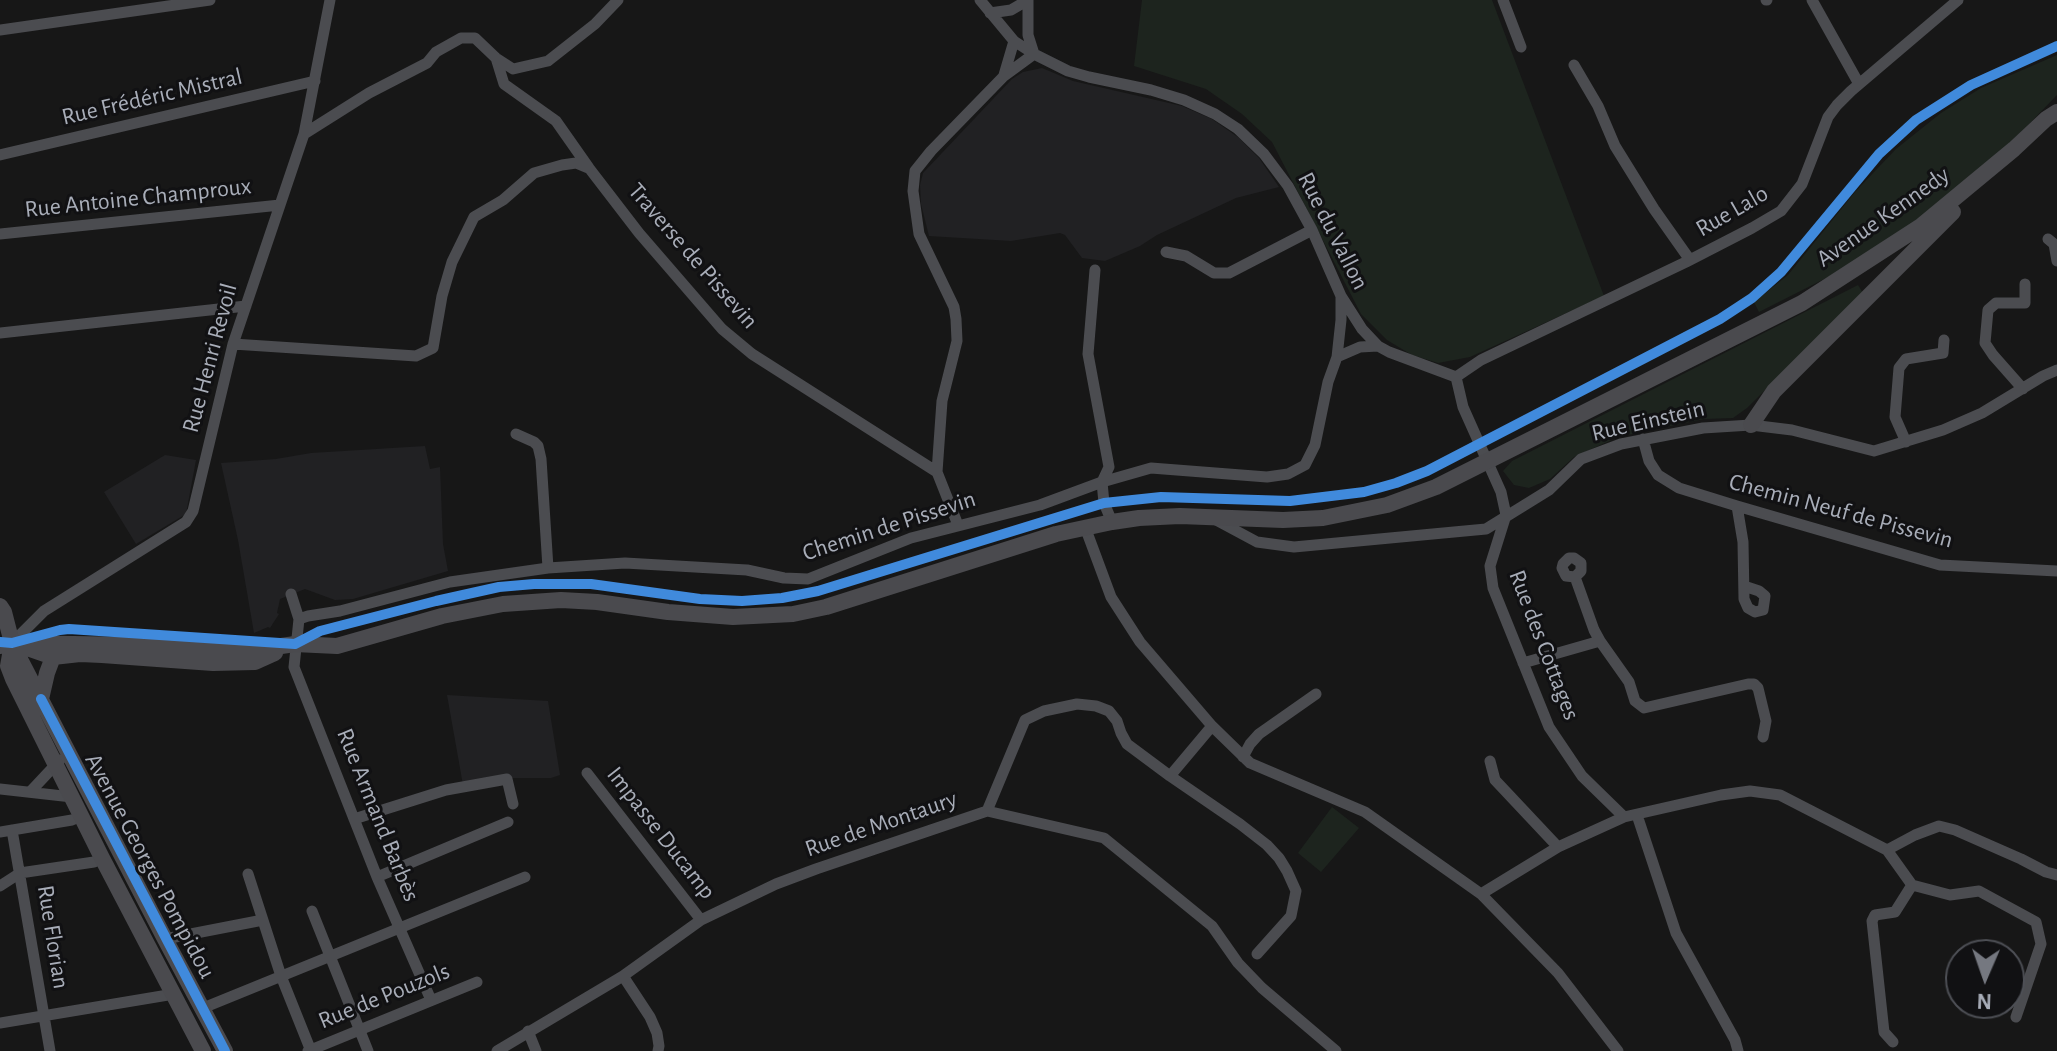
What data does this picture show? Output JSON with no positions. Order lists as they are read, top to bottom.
{
  "streets": {
    "main road": ["Avenue Kennedy", "Avenue Georges Pompidou"],
    "street": [
      "Rue Frédéric Mistral",
      "Rue Antoine Champroux",
      "Rue Lalo",
      "Rue du Vallon",
      "Traverse de Pissevin",
      "Rue Henri Revoil",
      "Rue Einstein",
      "Chemin Neuf de Pissevin",
      "Chemin de Pissevin",
      "Rue des Cottages",
      "Rue Armand Barbès",
      "Rue de Montaury",
      "Impasse Ducamp",
      "Rue Florian",
      "Rue de Pouzols"
    ]
  },
  "crossings": [
    ["Rue Frédéric Mistral", "Rue Henri Revoil"],
    ["Rue Antoine Champroux", "Rue Henri Revoil"],
    ["Rue Lalo", "Rue du Vallon"],
    ["Avenue Kennedy", "Rue Henri Revoil"],
    ["Avenue Kennedy", "Rue Einstein"],
    ["Avenue Kennedy", "Rue Armand Barbès"],
    ["Avenue Kennedy", "Avenue Georges Pompidou"],
    ["Rue du Vallon", "Chemin de Pissevin"],
    ["Rue Henri Revoil", "Avenue Georges Pompidou"],
    ["Rue Einstein", "Chemin Neuf de Pissevin"],
    ["Rue Einstein", "Rue des Cottages"],
    ["Rue Armand Barbès", "Rue de Pouzols"],
    ["Rue de Montaury", "Impasse Ducamp"]
  ],
  "north": "bottom"
}
